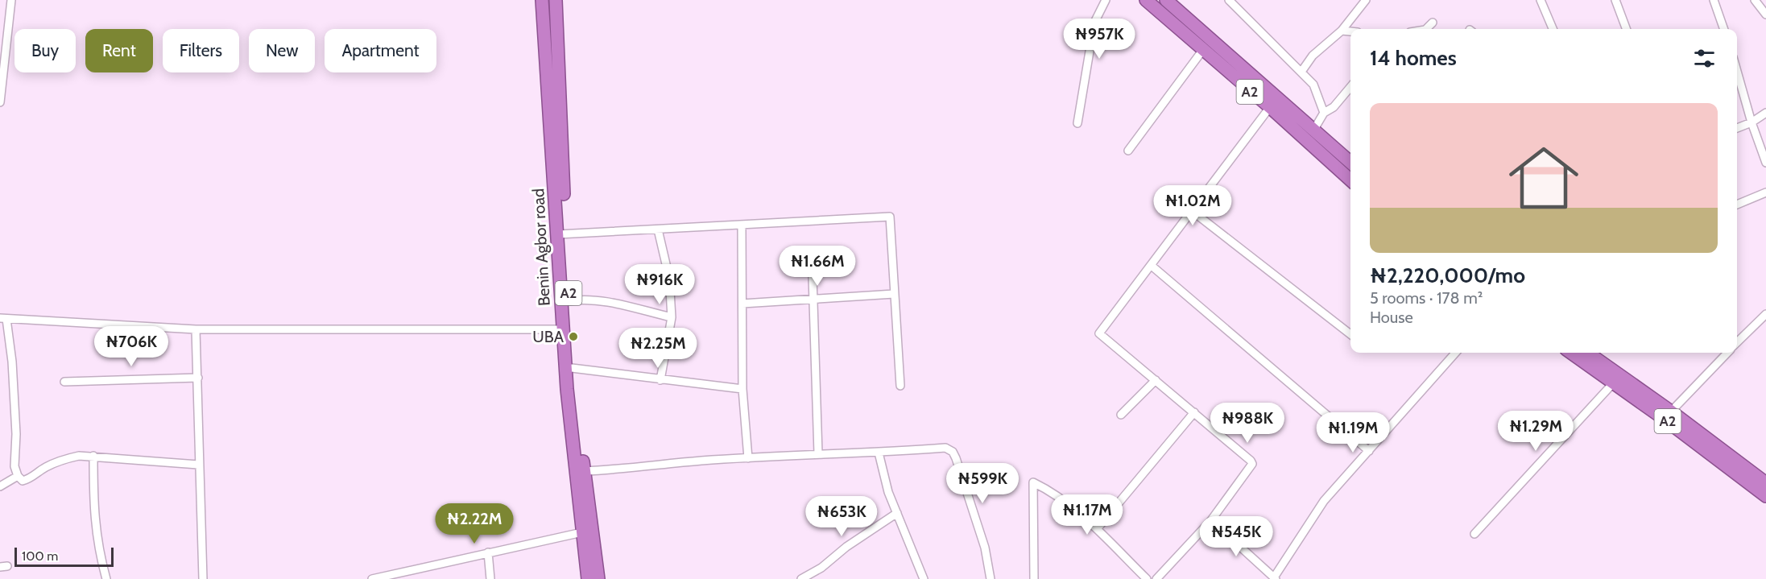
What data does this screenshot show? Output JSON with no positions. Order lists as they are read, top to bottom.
{
  "streets": {
    "highway": ["A2", "Benin Agbor road"]
  },
  "places": ["UBA"],
  "scale_bar": "100 m",
  "page": {
    "price": [
      "₦957K",
      "₦1.02M",
      "₦1.66M",
      "₦916K",
      "₦706K",
      "₦2.25M",
      "₦988K",
      "₦1.29M",
      "₦1.19M",
      "₦599K",
      "₦1.17M",
      "₦653K",
      "₦2.22M",
      "₦545K"
    ],
    "chip": [
      "Buy",
      "Rent",
      "Filters",
      "New",
      "Apartment"
    ],
    "heading": "14 homes",
    "list": [
      {
        "name": "₦2,220,000/mo",
        "note": "5 rooms · 178 m² · House"
      }
    ],
    "scale": "100 m"
  }
}
